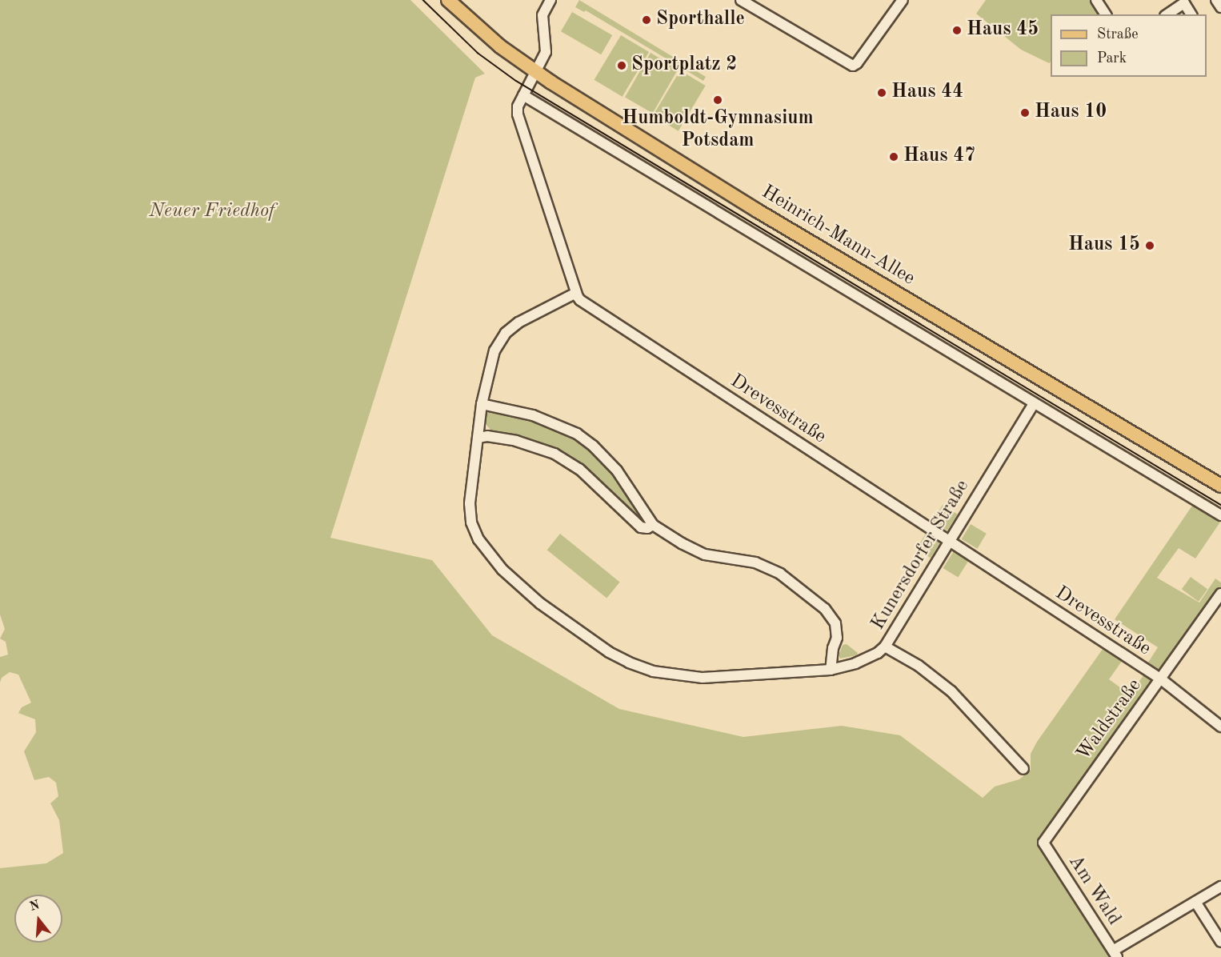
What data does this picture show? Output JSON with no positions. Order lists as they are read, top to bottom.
{
  "streets": {
    "main road": ["Heinrich-Mann-Allee"],
    "street": [
      "Drevesstraße",
      "Kunersdorfer Straße",
      "Waldstraße",
      "Am Wald"
    ]
  },
  "crossings": [
    ["Heinrich-Mann-Allee", "Drevesstraße"],
    ["Drevesstraße", "Kunersdorfer Straße"],
    ["Drevesstraße", "Waldstraße"],
    ["Waldstraße", "Am Wald"]
  ],
  "parks": ["Neuer Friedhof"],
  "places": [
    "Sporthalle",
    "Haus 45",
    "Sportplatz 2",
    "Haus 44",
    "Humboldt-Gymnasium Potsdam",
    "Haus 10",
    "Haus 47",
    "Haus 15"
  ],
  "legend": ["Straße", "Park"],
  "north": "top"
}
